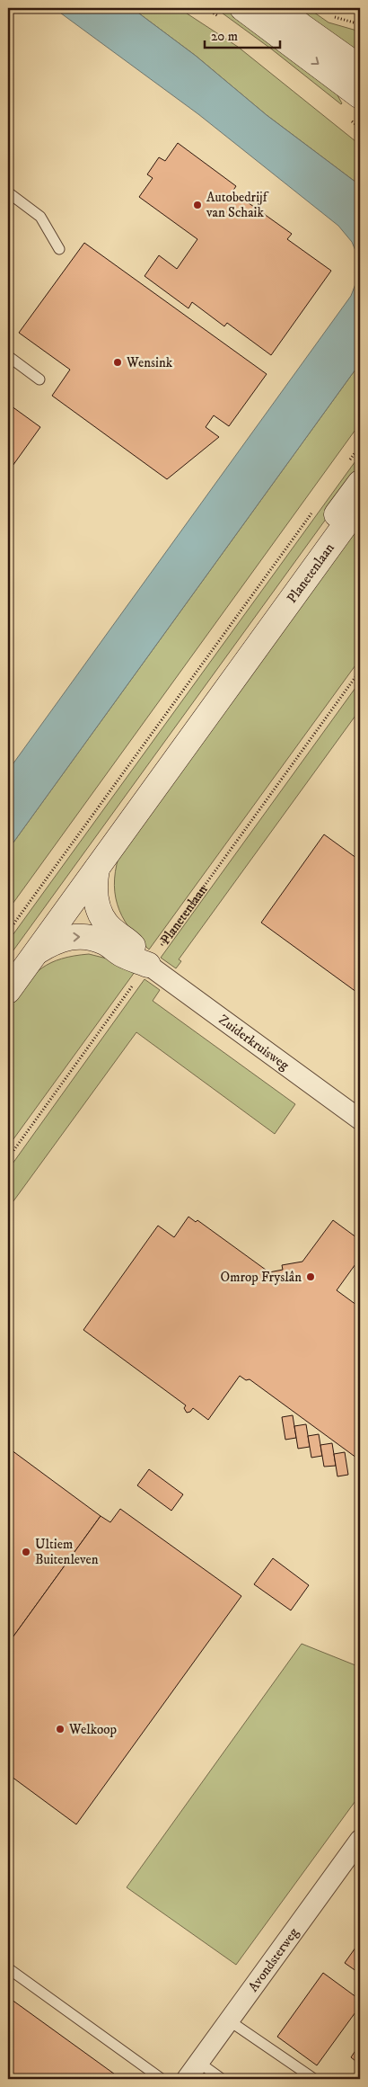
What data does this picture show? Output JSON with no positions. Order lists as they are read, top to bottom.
{
  "streets": {
    "main road": ["Planetenlaan"],
    "street": ["Zuiderkruisweg", "Avondsterweg"]
  },
  "crossings": [
    ["Planetenlaan", "Zuiderkruisweg"]
  ],
  "places": [
    "Autobedrijf van Schaik",
    "Wensink",
    "Omrop Fryslân",
    "Ultiem Buitenleven",
    "Welkoop"
  ],
  "scale_bar": "20 m"
}
